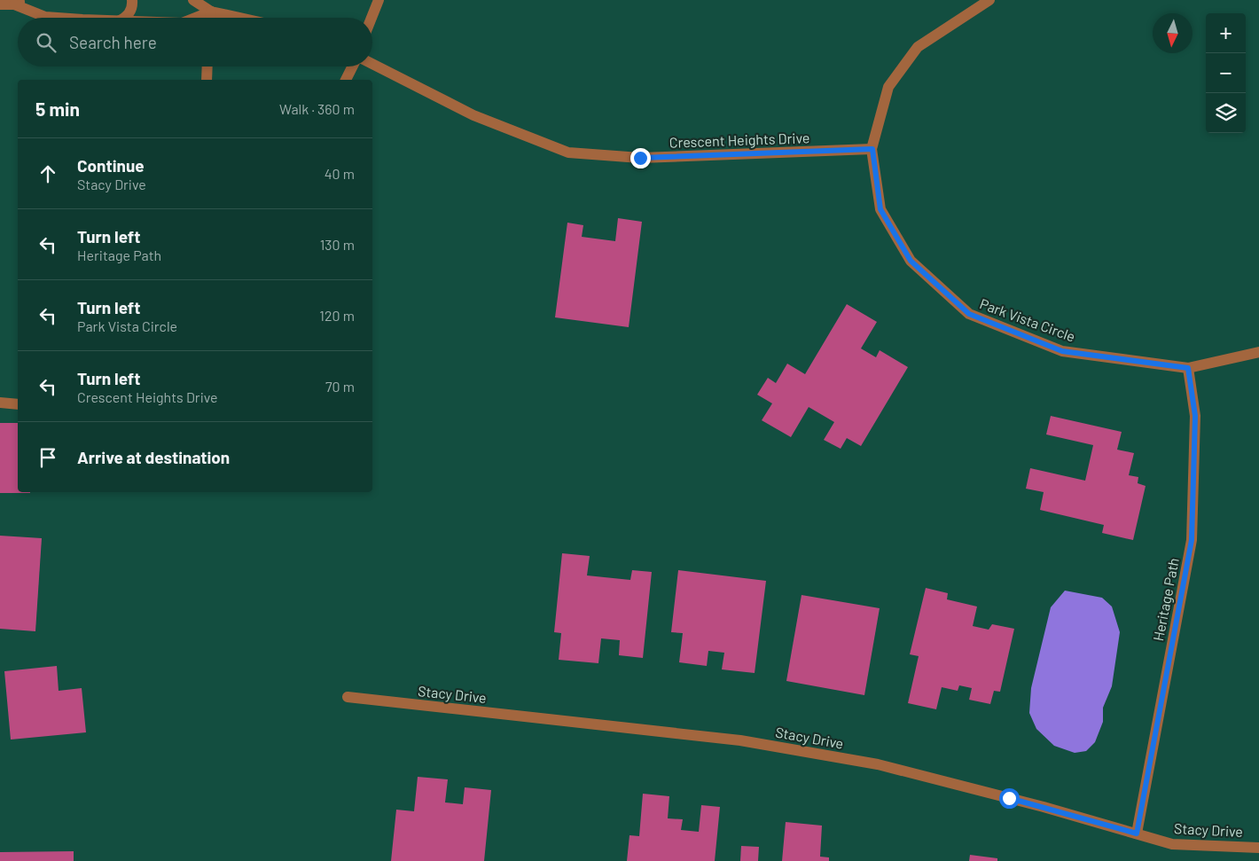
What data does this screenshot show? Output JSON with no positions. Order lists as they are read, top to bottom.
{
  "streets": {
    "street": [
      "Crescent Heights Drive",
      "Park Vista Circle",
      "Heritage Path",
      "Stacy Drive"
    ]
  },
  "crossings": [
    ["Crescent Heights Drive", "Park Vista Circle"],
    ["Park Vista Circle", "Heritage Path"],
    ["Heritage Path", "Stacy Drive"]
  ],
  "north": "bottom",
  "page": {
    "map_buttons": ["+", "−"],
    "search": "Search here",
    "heading": ["5 min", "Walk · 360 m"],
    "list": [
      ["Continue", "Stacy Drive", "40 m"],
      ["Turn left", "Heritage Path", "130 m"],
      ["Turn left", "Park Vista Circle", "120 m"],
      ["Turn left", "Crescent Heights Drive", "70 m"],
      "Arrive at destination"
    ]
  }
}
